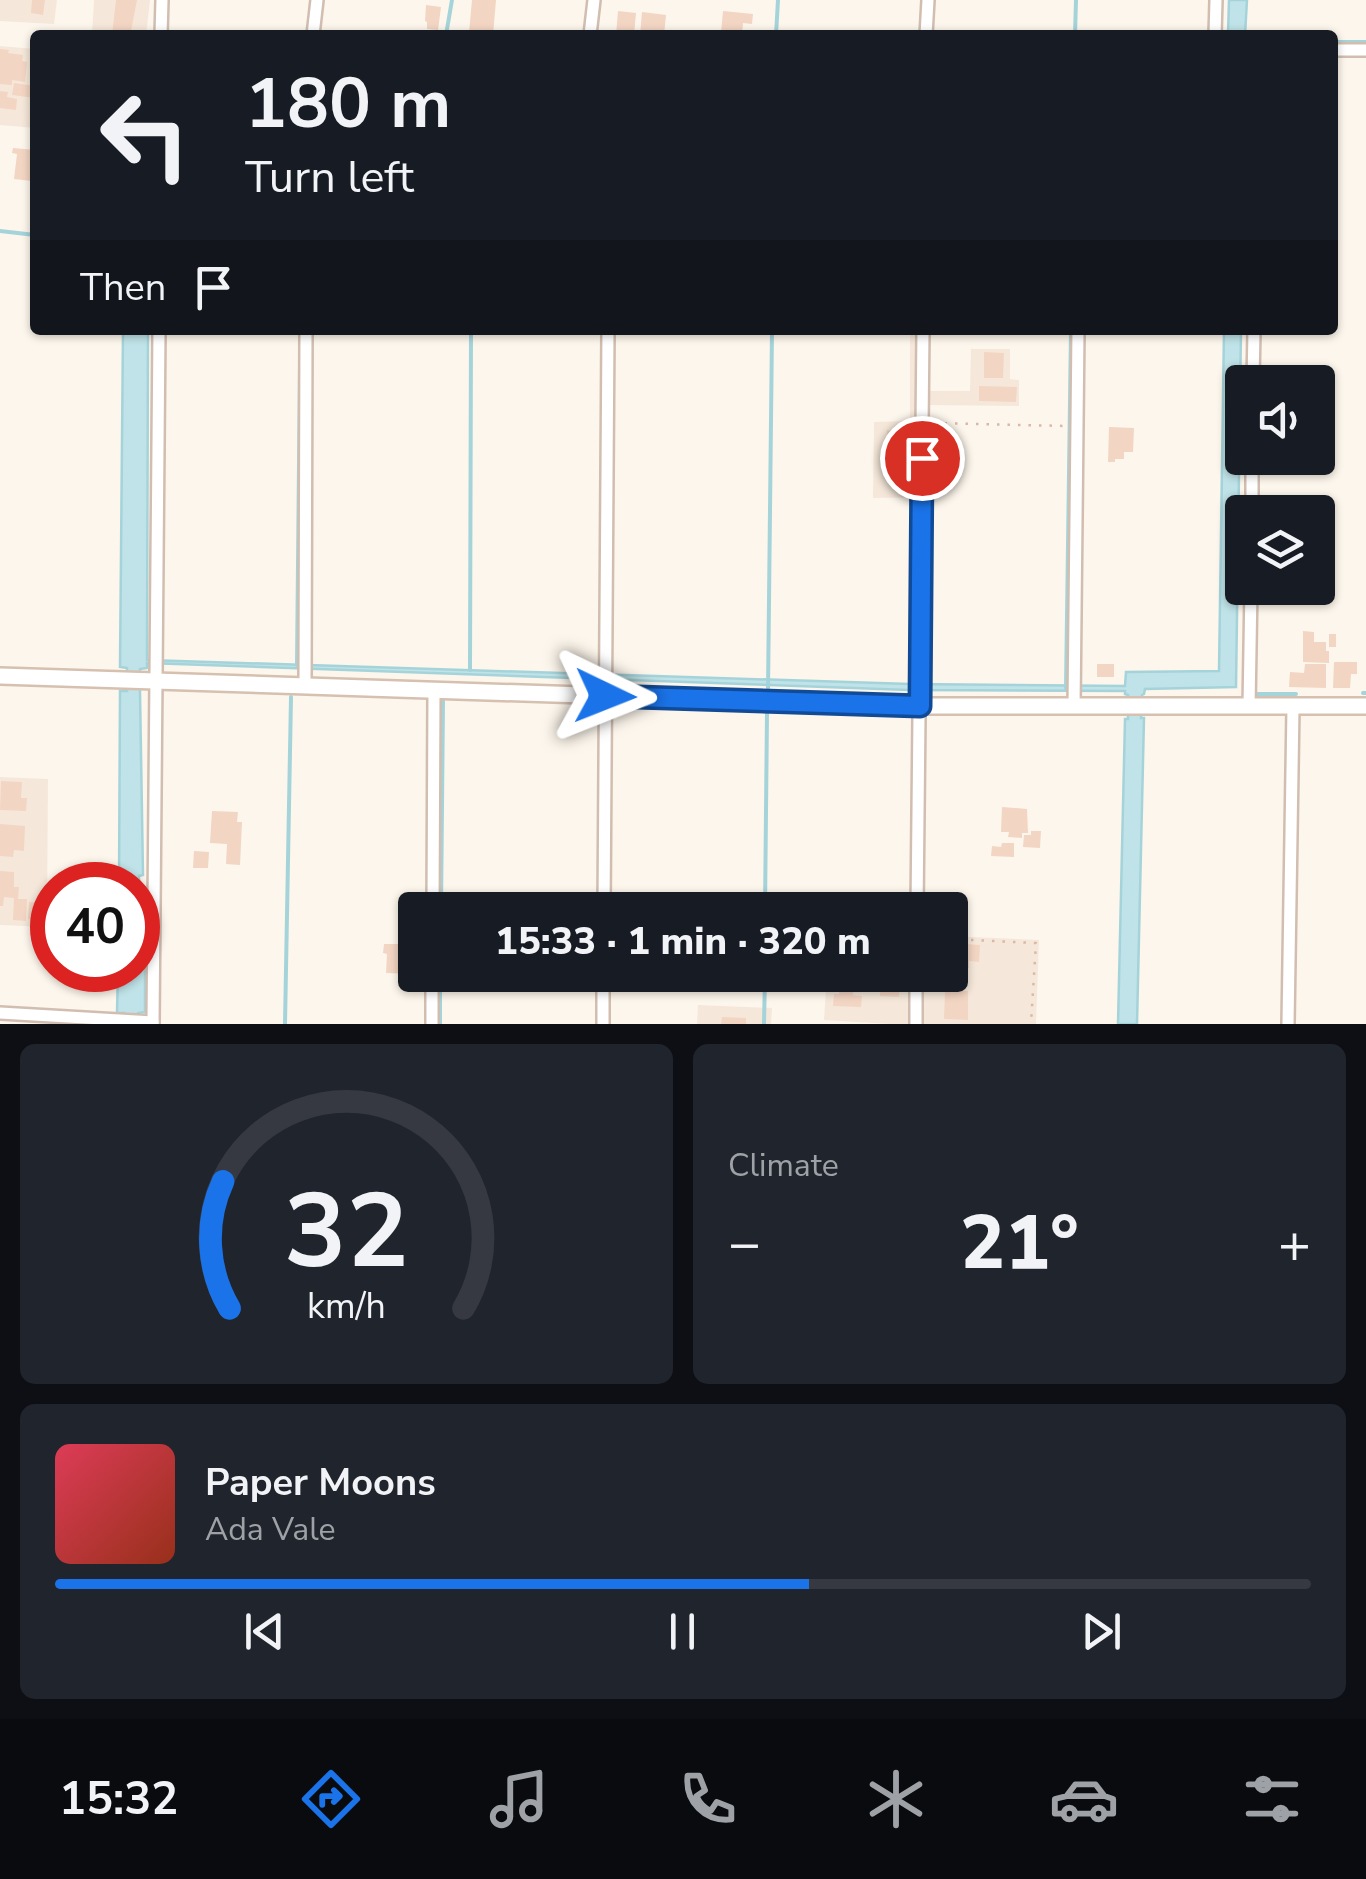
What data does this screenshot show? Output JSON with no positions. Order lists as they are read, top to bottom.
{
  "page": {
    "turn": ["180 m", "Turn left"],
    "then": "Then",
    "limit": "40",
    "trip": "15:33 · 1 min · 320 m",
    "tile": "Climate",
    "heat": ["−", "21°", "+"],
    "song": ["Paper Moons", "Ada Vale"],
    "tabs": "15:32",
    "gauge": ["32", "km/h"]
  }
}
